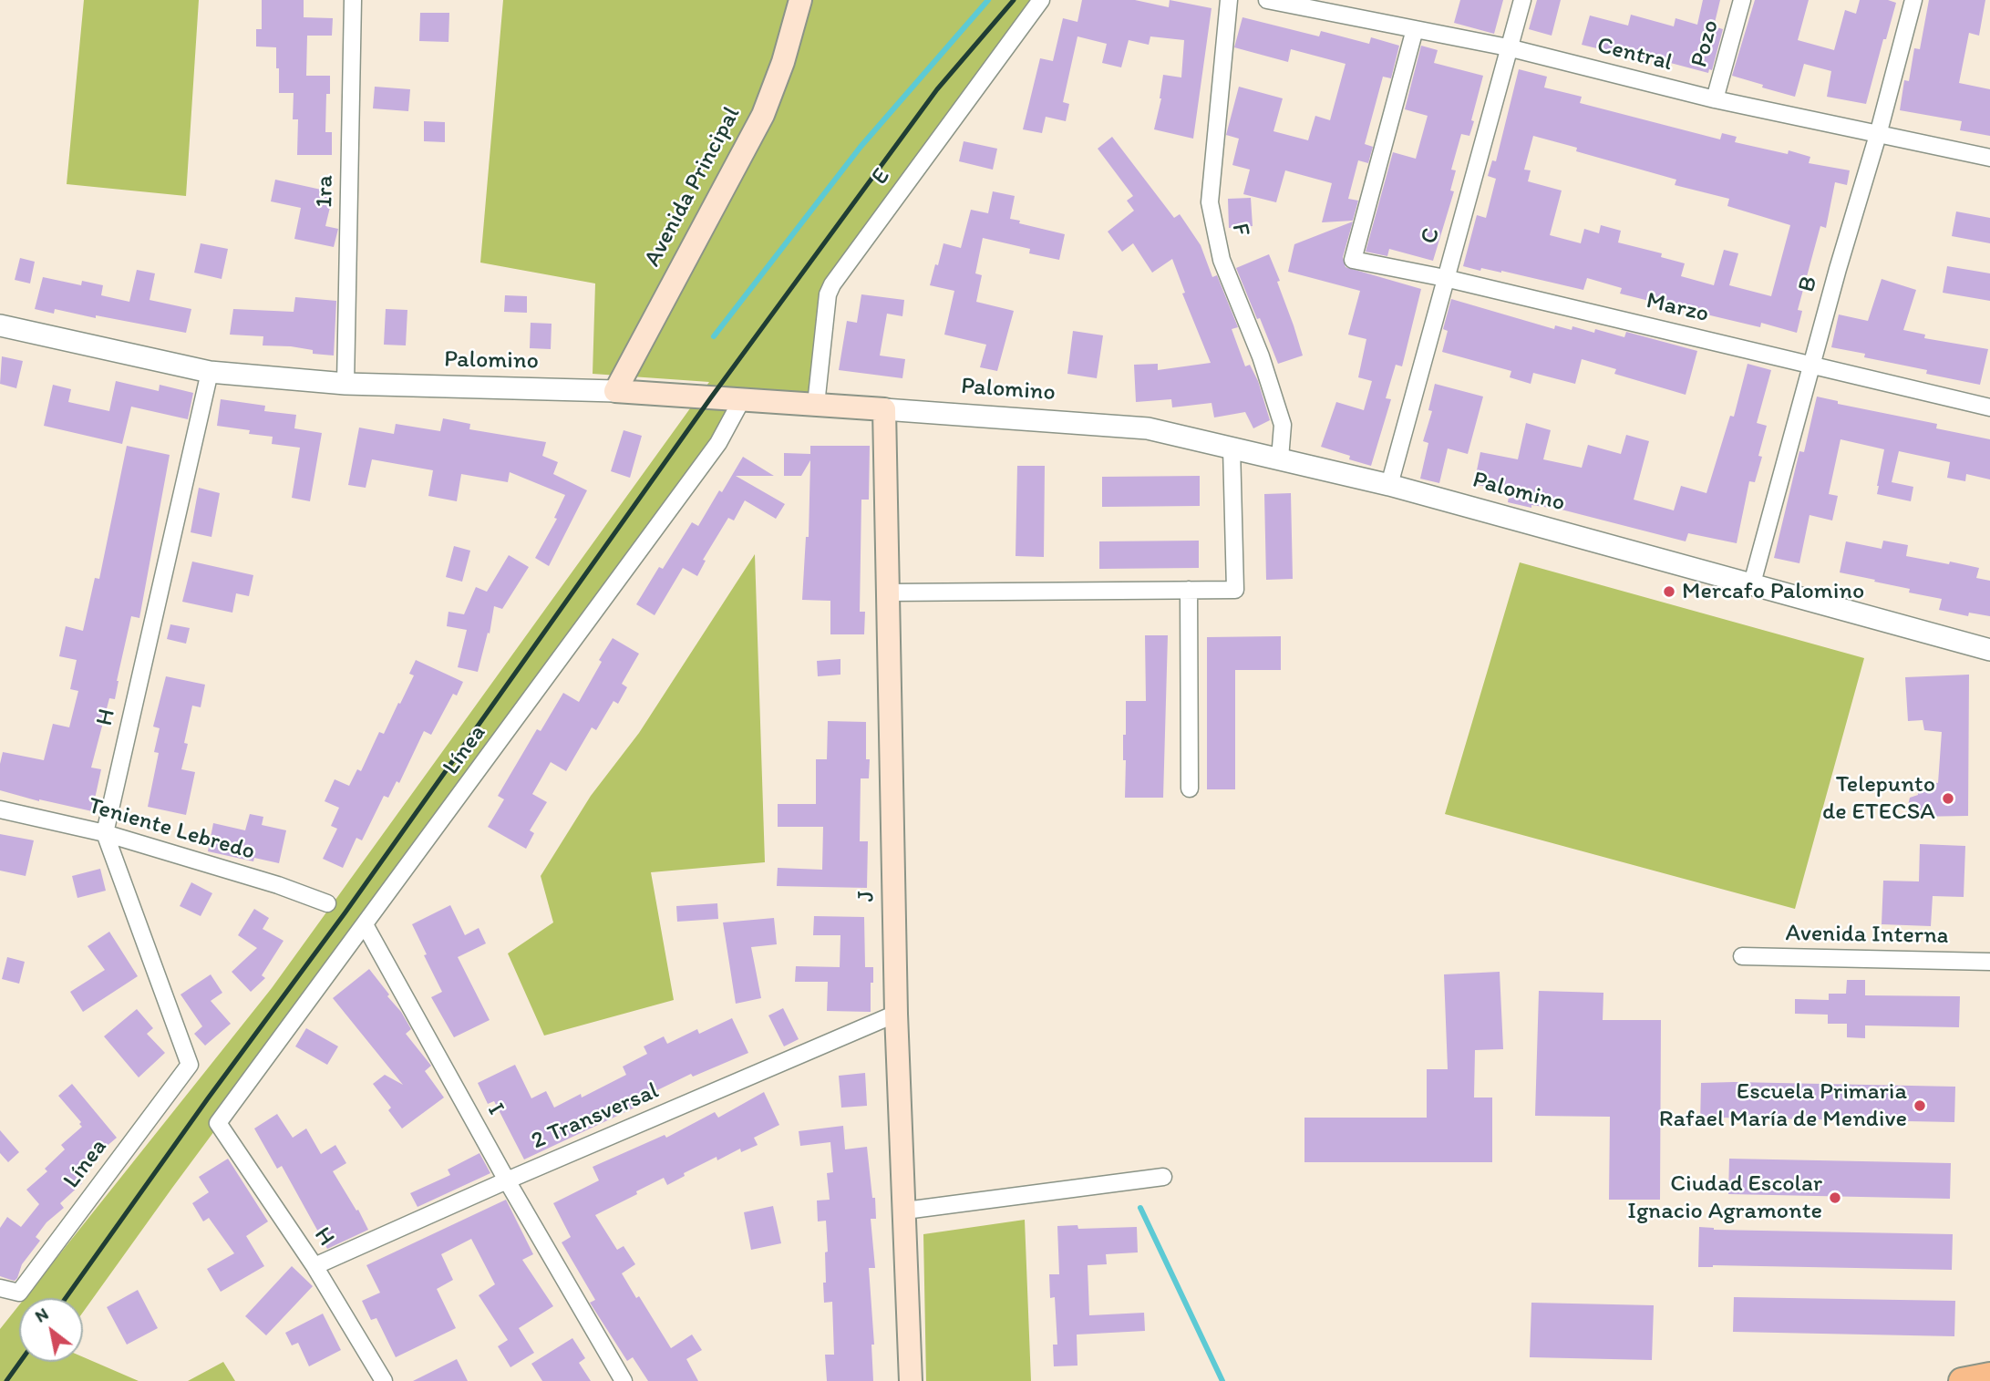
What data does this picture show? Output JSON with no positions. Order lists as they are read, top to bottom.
{
  "streets": {
    "main road": ["Avenida Principal", "Palomino", "J"],
    "street": [
      "Pozo",
      "Central",
      "E",
      "1ra",
      "F",
      "C",
      "B",
      "Marzo",
      "H",
      "Línea",
      "Teniente Lebredo",
      "Avenida Interna",
      "I",
      "2 Transversal"
    ]
  },
  "crossings": [
    ["Pozo", "Central"],
    ["Central", "C"],
    ["Central", "B"],
    ["Central", "Marzo"],
    ["E", "Palomino"],
    ["Avenida Principal", "Palomino"],
    ["1ra", "Palomino"],
    ["F", "Palomino"],
    ["C", "Marzo"],
    ["C", "Palomino"],
    ["B", "Marzo"],
    ["B", "Palomino"],
    ["Palomino", "H"],
    ["Palomino", "Línea"],
    ["Palomino", "J"],
    ["H", "Línea"],
    ["H", "Teniente Lebredo"],
    ["H", "2 Transversal"],
    ["Línea", "Teniente Lebredo"],
    ["Línea", "I"],
    ["J", "2 Transversal"],
    ["I", "2 Transversal"]
  ],
  "places": [
    "Mercafo Palomino",
    "Telepunto de ETECSA",
    "Escuela Primaria Rafael María de Mendive",
    "Ciudad Escolar Ignacio Agramonte"
  ],
  "north": "top left"
}
